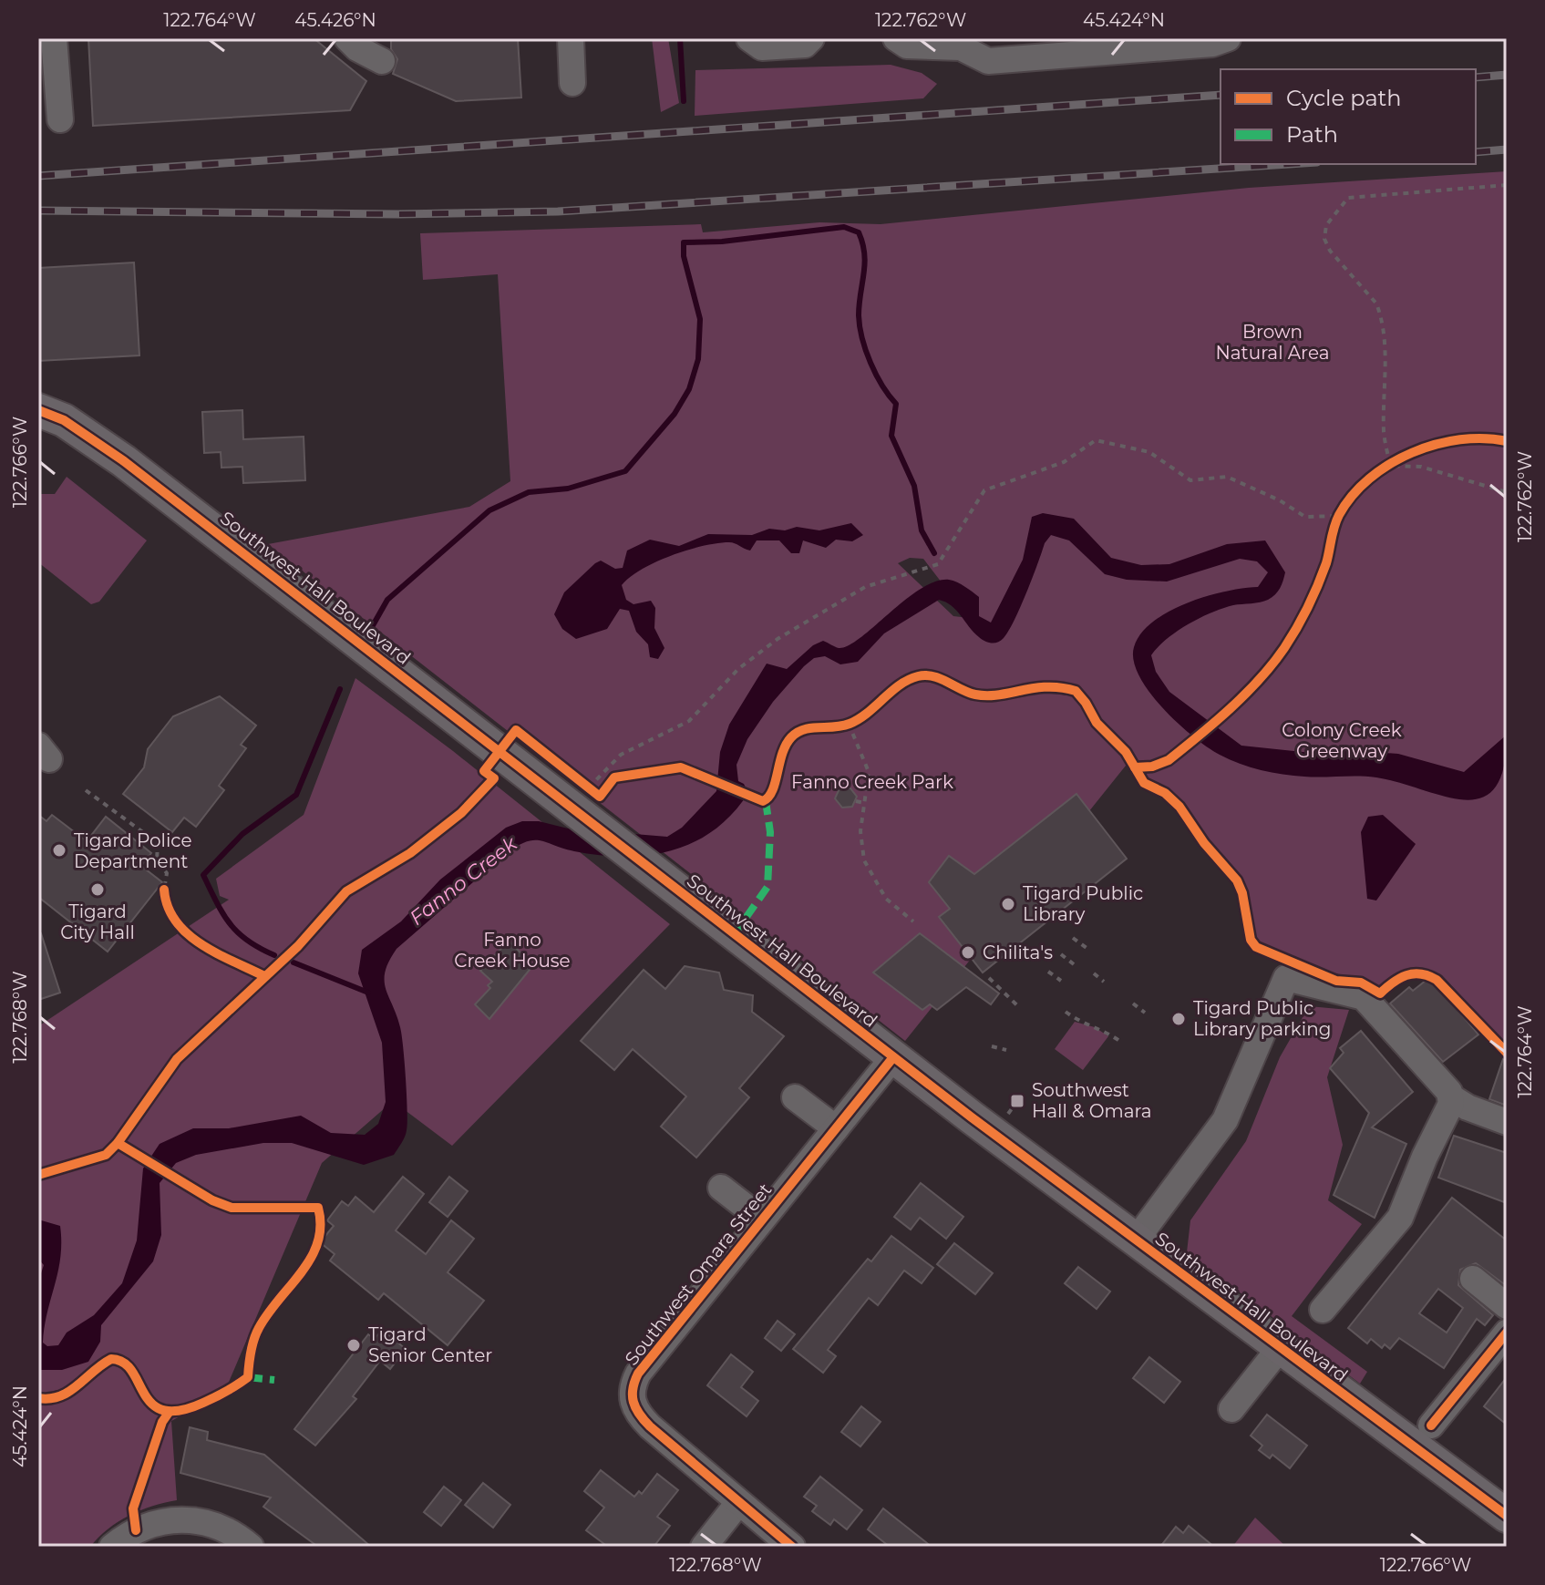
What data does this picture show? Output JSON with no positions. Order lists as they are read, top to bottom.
{
  "streets": {
    "main road": ["Southwest Hall Boulevard"],
    "street": ["Southwest Omara Street"]
  },
  "crossings": [
    ["Southwest Hall Boulevard", "Southwest Omara Street"]
  ],
  "water": ["Fanno Creek"],
  "parks": [
    "Brown Natural Area",
    "Colony Creek Greenway",
    "Fanno Creek Park",
    "Fanno Creek House"
  ],
  "places": {
    "other": [
      "Tigard Police Department",
      "Tigard City Hall",
      "Tigard Public Library",
      "Chilita's",
      "Tigard Public Library parking",
      "Tigard Senior Center"
    ],
    "transit": ["Southwest Hall & Omara"]
  },
  "legend": ["Cycle path", "Path"],
  "coordinates": [
    "122.764°W",
    "45.426°N",
    "122.762°W",
    "45.424°N",
    "122.766°W",
    "122.768°W"
  ]
}
